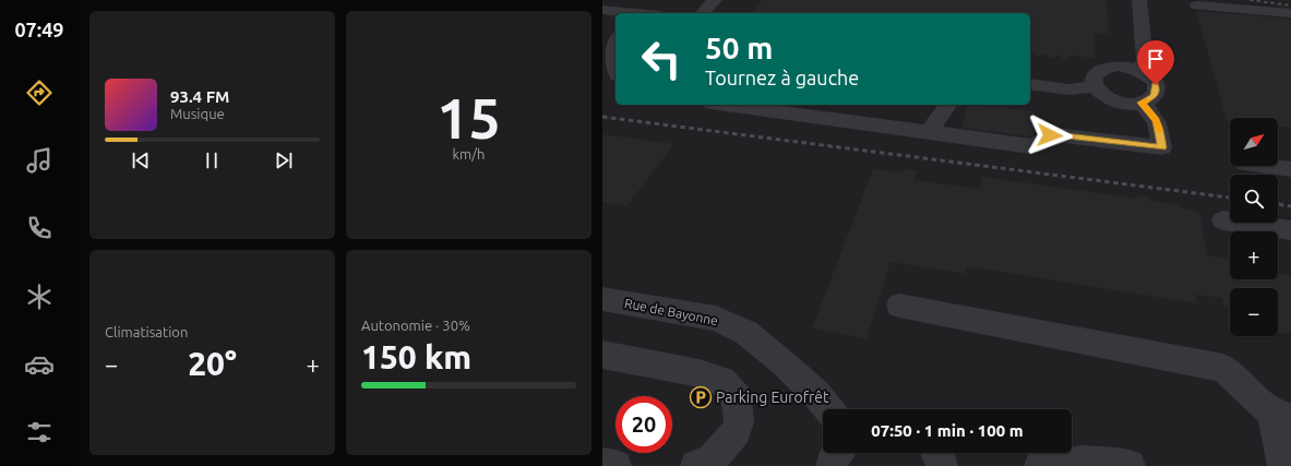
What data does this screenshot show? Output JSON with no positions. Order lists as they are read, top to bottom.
{
  "streets": {
    "street": ["Rue de Bayonne"]
  },
  "places": {
    "parking": ["Parking Eurofrêt"]
  },
  "north": "top right",
  "page": {
    "tabs": "07:49",
    "tile": [
      ["15", "km/h"],
      "Climatisation",
      ["Autonomie · 30%", "150 km"]
    ],
    "turn": ["50 m", "Tournez à gauche"],
    "song": ["93.4 FM", "Musique"],
    "map_buttons": ["+", "−"],
    "heat": ["−", "20°", "+"],
    "limit": "20",
    "trip": "07:50 · 1 min · 100 m"
  }
}
